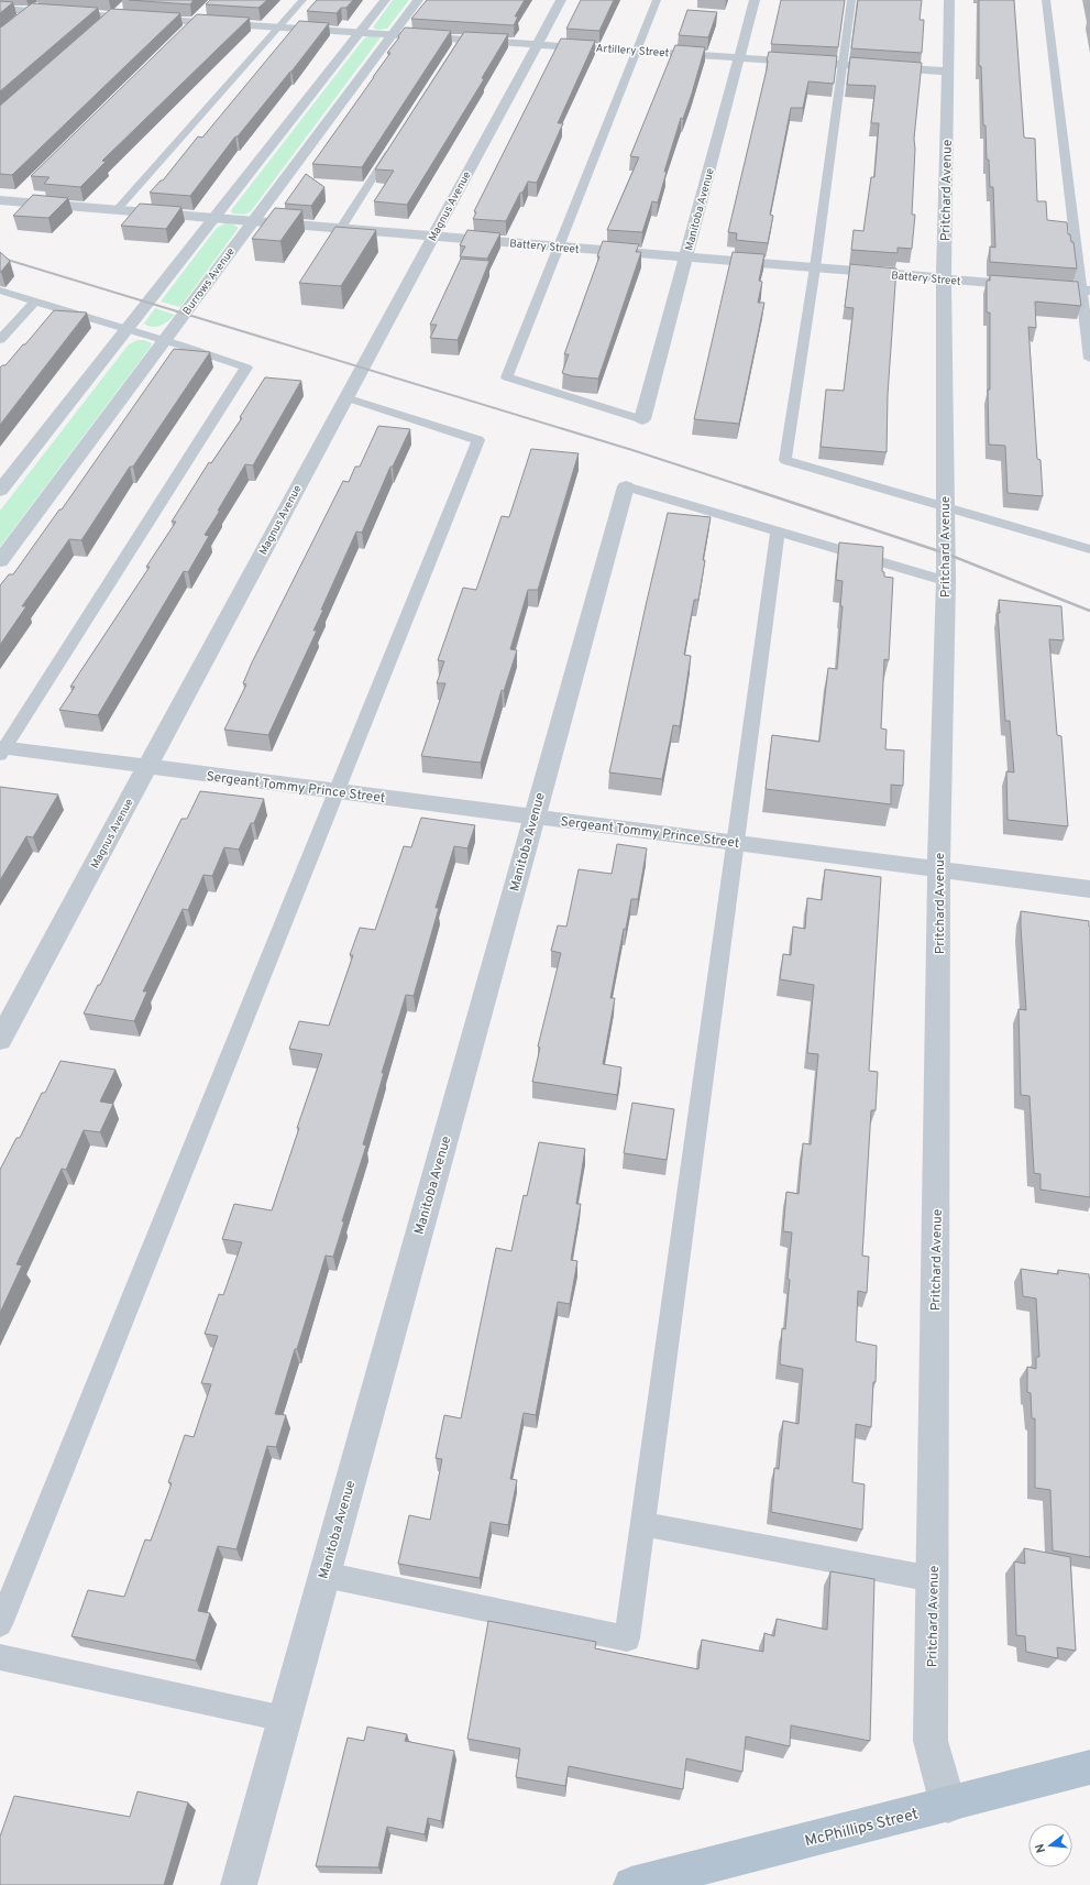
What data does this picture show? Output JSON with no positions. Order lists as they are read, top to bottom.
{
  "streets": {
    "main road": ["McPhillips Street"],
    "street": [
      "Artillery Street",
      "Pritchard Avenue",
      "Magnus Avenue",
      "Manitoba Avenue",
      "Battery Street",
      "Burrows Avenue",
      "Sergeant Tommy Prince Street"
    ]
  },
  "crossings": [
    ["Artillery Street", "Pritchard Avenue"],
    ["Artillery Street", "Magnus Avenue"],
    ["Artillery Street", "Manitoba Avenue"],
    ["Artillery Street", "Burrows Avenue"],
    ["Pritchard Avenue", "Battery Street"],
    ["Pritchard Avenue", "Sergeant Tommy Prince Street"],
    ["Pritchard Avenue", "McPhillips Street"],
    ["Magnus Avenue", "Battery Street"],
    ["Magnus Avenue", "Sergeant Tommy Prince Street"],
    ["Manitoba Avenue", "Battery Street"],
    ["Manitoba Avenue", "Sergeant Tommy Prince Street"],
    ["Battery Street", "Burrows Avenue"]
  ],
  "north": "left"
}
